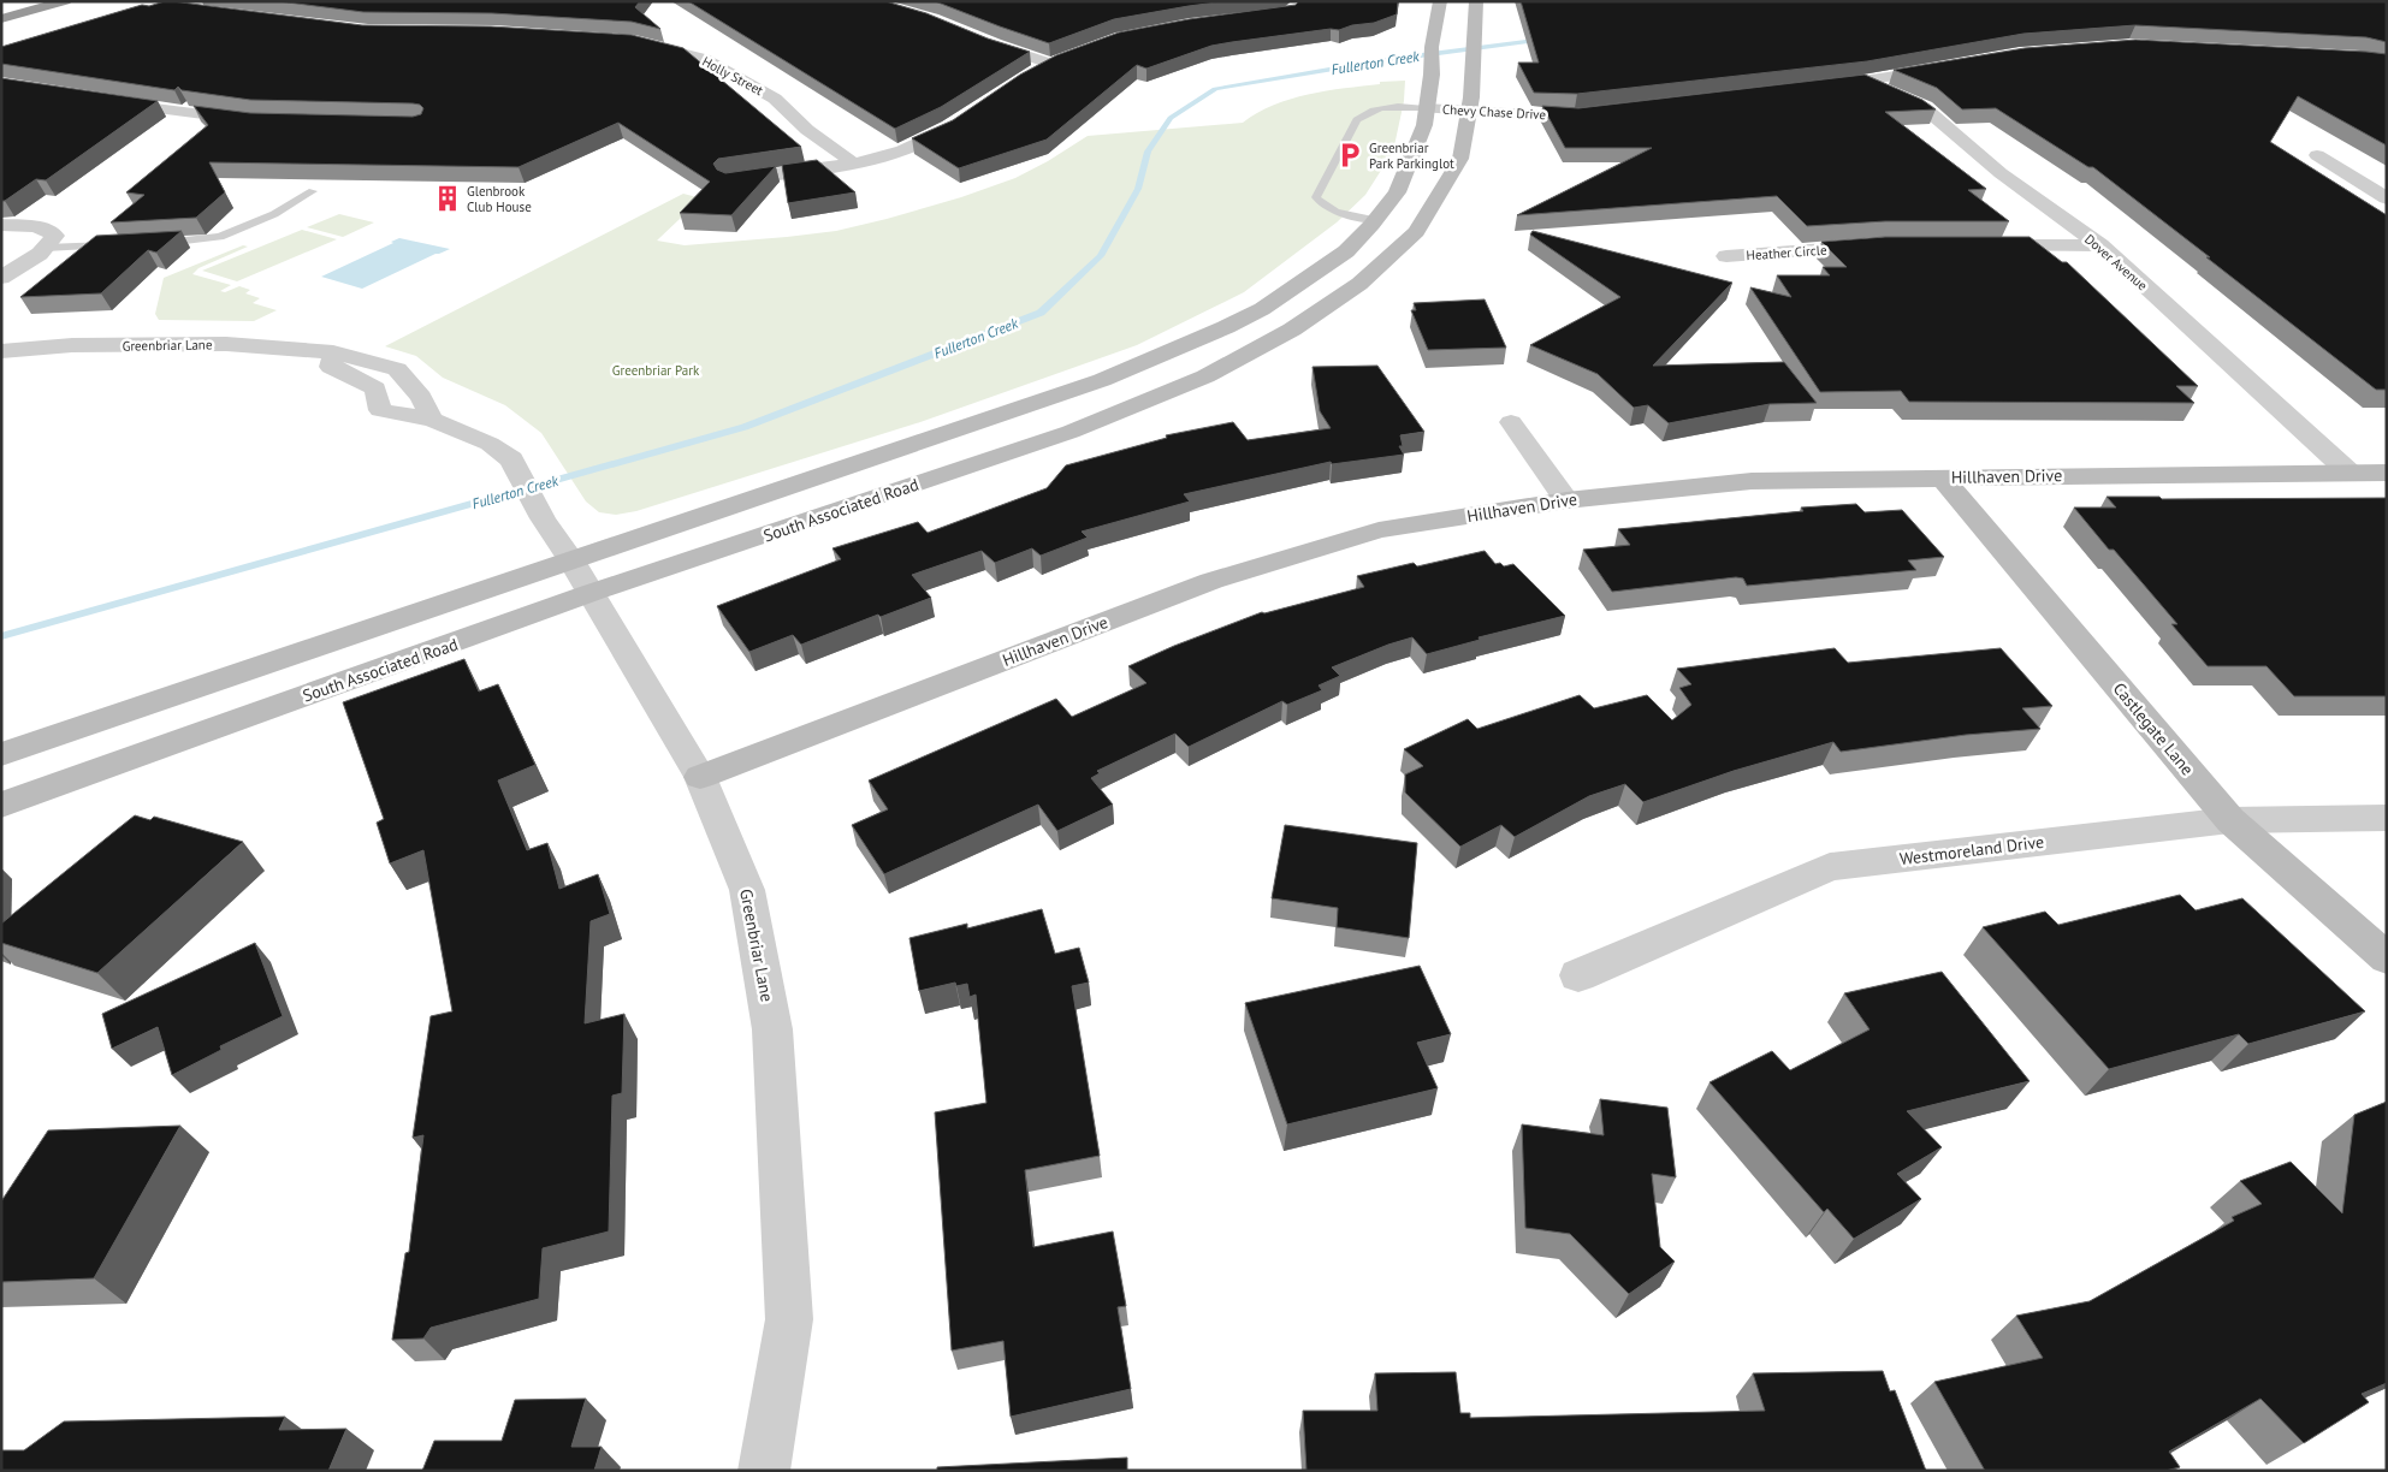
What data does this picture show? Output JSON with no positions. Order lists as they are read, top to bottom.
{
  "streets": {
    "street": [
      "Holly Street",
      "Chevy Chase Drive",
      "Heather Circle",
      "Dover Avenue",
      "Greenbriar Lane",
      "Hillhaven Drive",
      "South Associated Road",
      "Castlegate Lane",
      "Westmoreland Drive"
    ]
  },
  "crossings": [
    ["Chevy Chase Drive", "South Associated Road"],
    ["Dover Avenue", "Hillhaven Drive"],
    ["Greenbriar Lane", "Hillhaven Drive"],
    ["Greenbriar Lane", "South Associated Road"],
    ["Hillhaven Drive", "Castlegate Lane"],
    ["Castlegate Lane", "Westmoreland Drive"]
  ],
  "water": ["Fullerton Creek"],
  "parks": ["Greenbriar Park"],
  "places": {
    "parking": ["Greenbriar Park Parkinglot"],
    "building": ["Glenbrook Club House"]
  }
}
